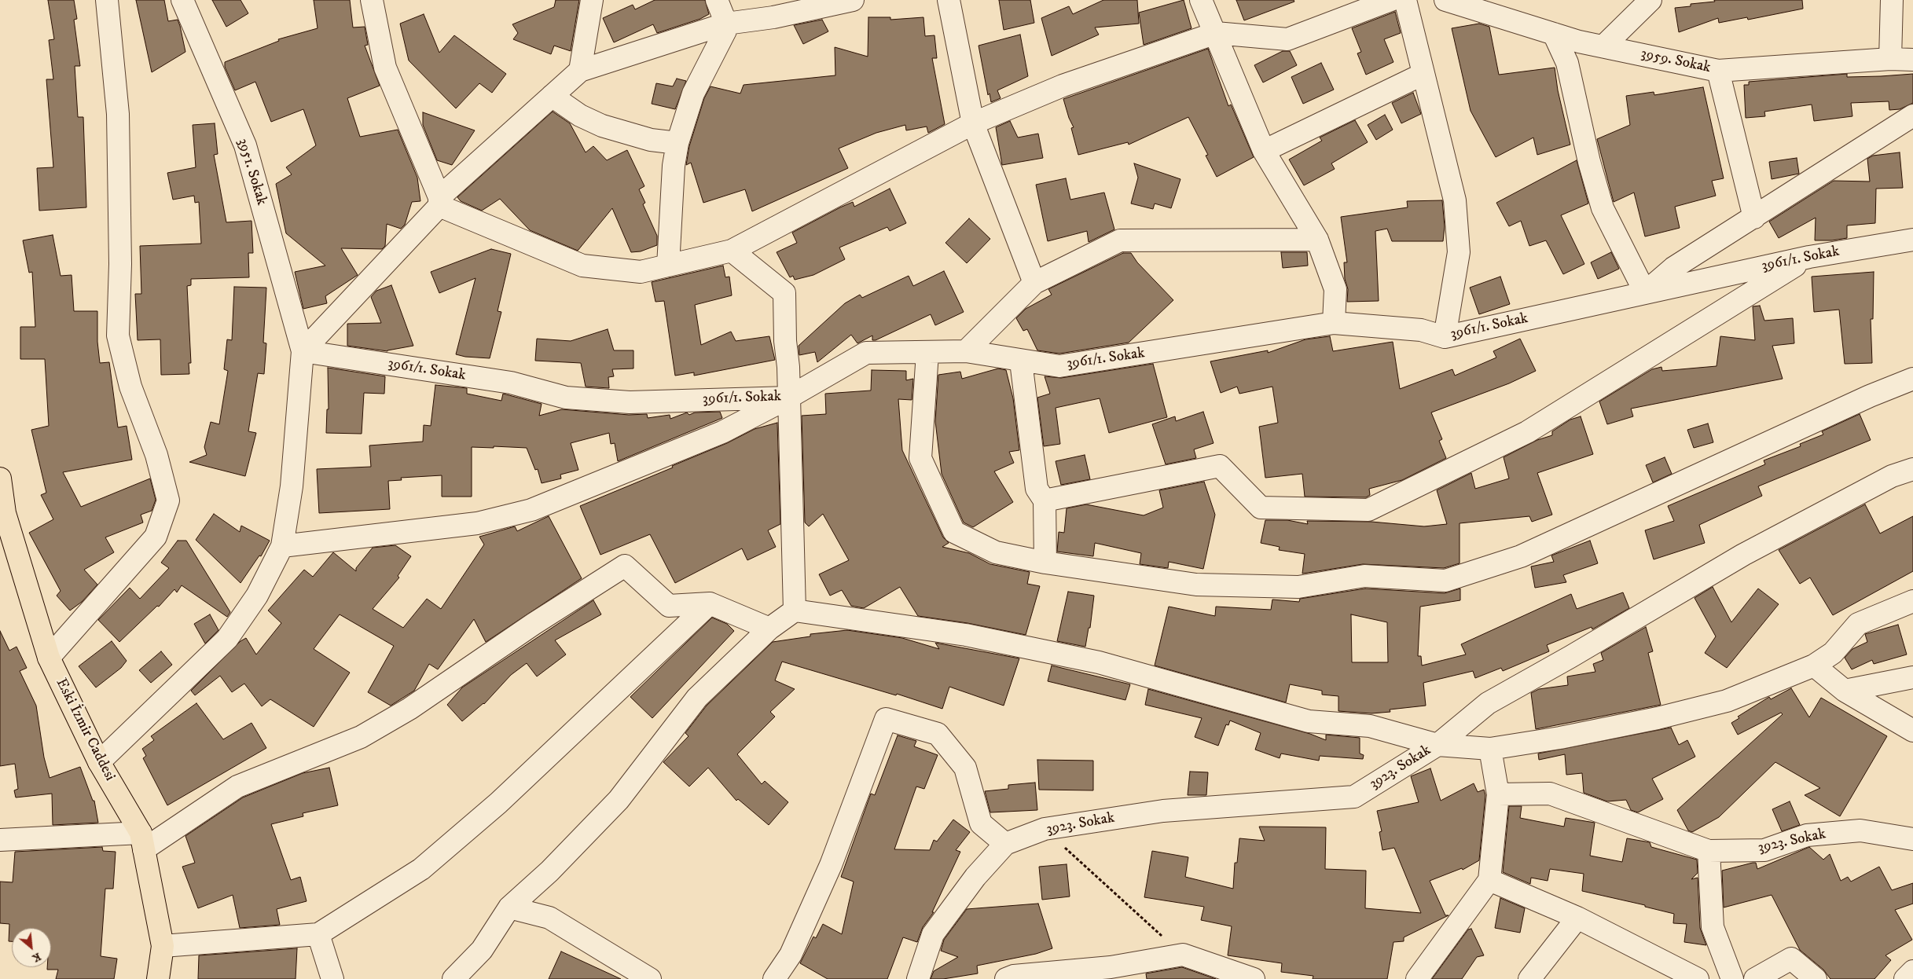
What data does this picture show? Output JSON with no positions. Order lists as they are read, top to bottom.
{
  "streets": {
    "main road": ["Eski İzmir Caddesi"],
    "street": [
      "3959. Sokak",
      "3951. Sokak",
      "3961/1. Sokak",
      "3923. Sokak"
    ]
  },
  "crossings": [
    ["3951. Sokak", "3961/1. Sokak"]
  ],
  "north": "bottom right"
}
